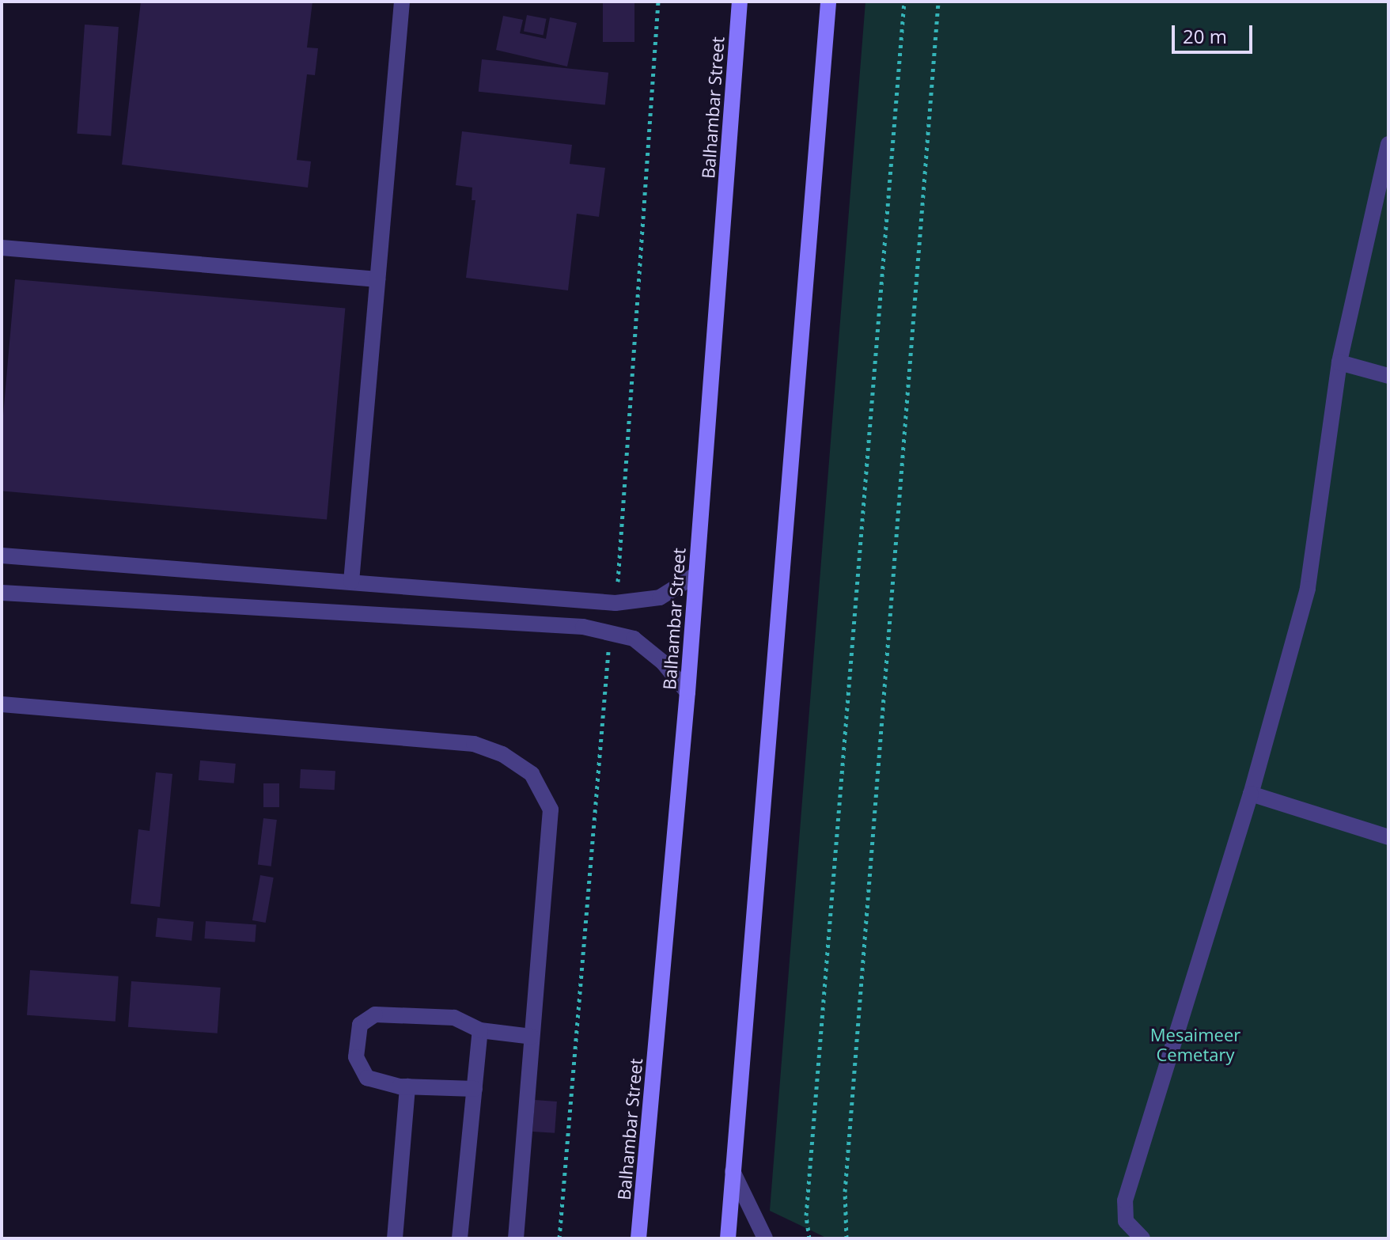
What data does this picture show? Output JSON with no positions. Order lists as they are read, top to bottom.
{
  "streets": {
    "street": ["Balhambar Street"]
  },
  "parks": ["Mesaimeer Cemetary"],
  "scale_bar": "20 m"
}
